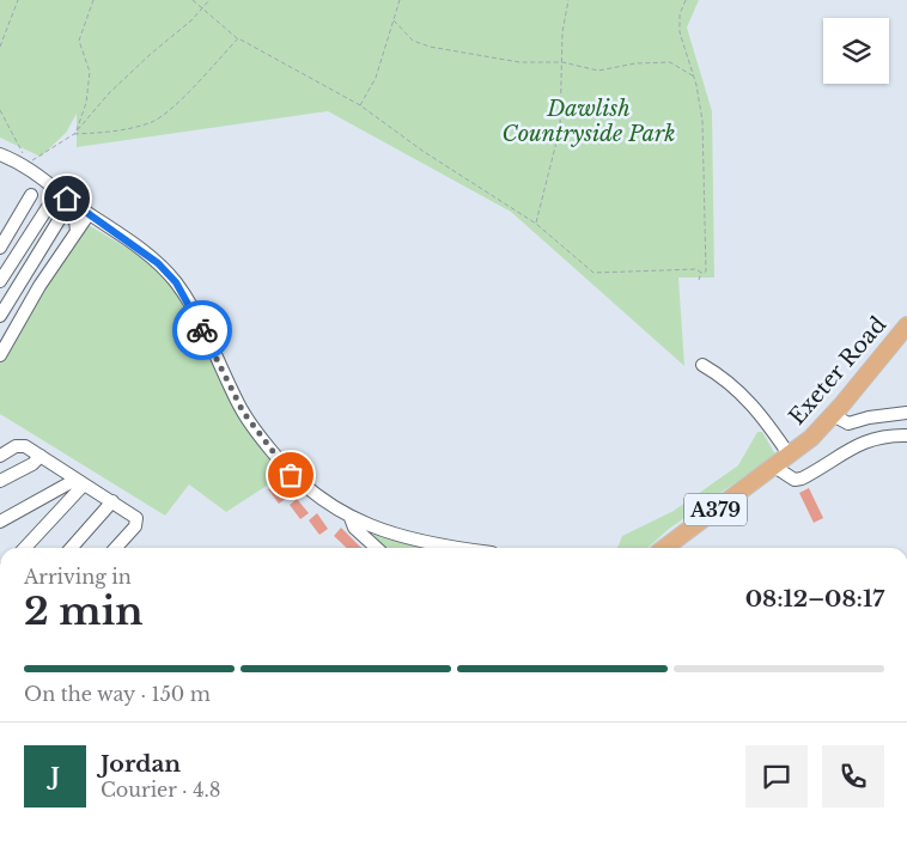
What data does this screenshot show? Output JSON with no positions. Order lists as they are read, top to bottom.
{
  "streets": {
    "main road": ["Exeter Road", "A379"]
  },
  "parks": ["Dawlish Countryside Park"],
  "page": {
    "heading": ["2 min", "Arriving in", "08:12–08:17"],
    "panel": ["Jordan", "Courier · 4.8"],
    "bar": "On the way · 150 m",
    "round": "J"
  }
}
